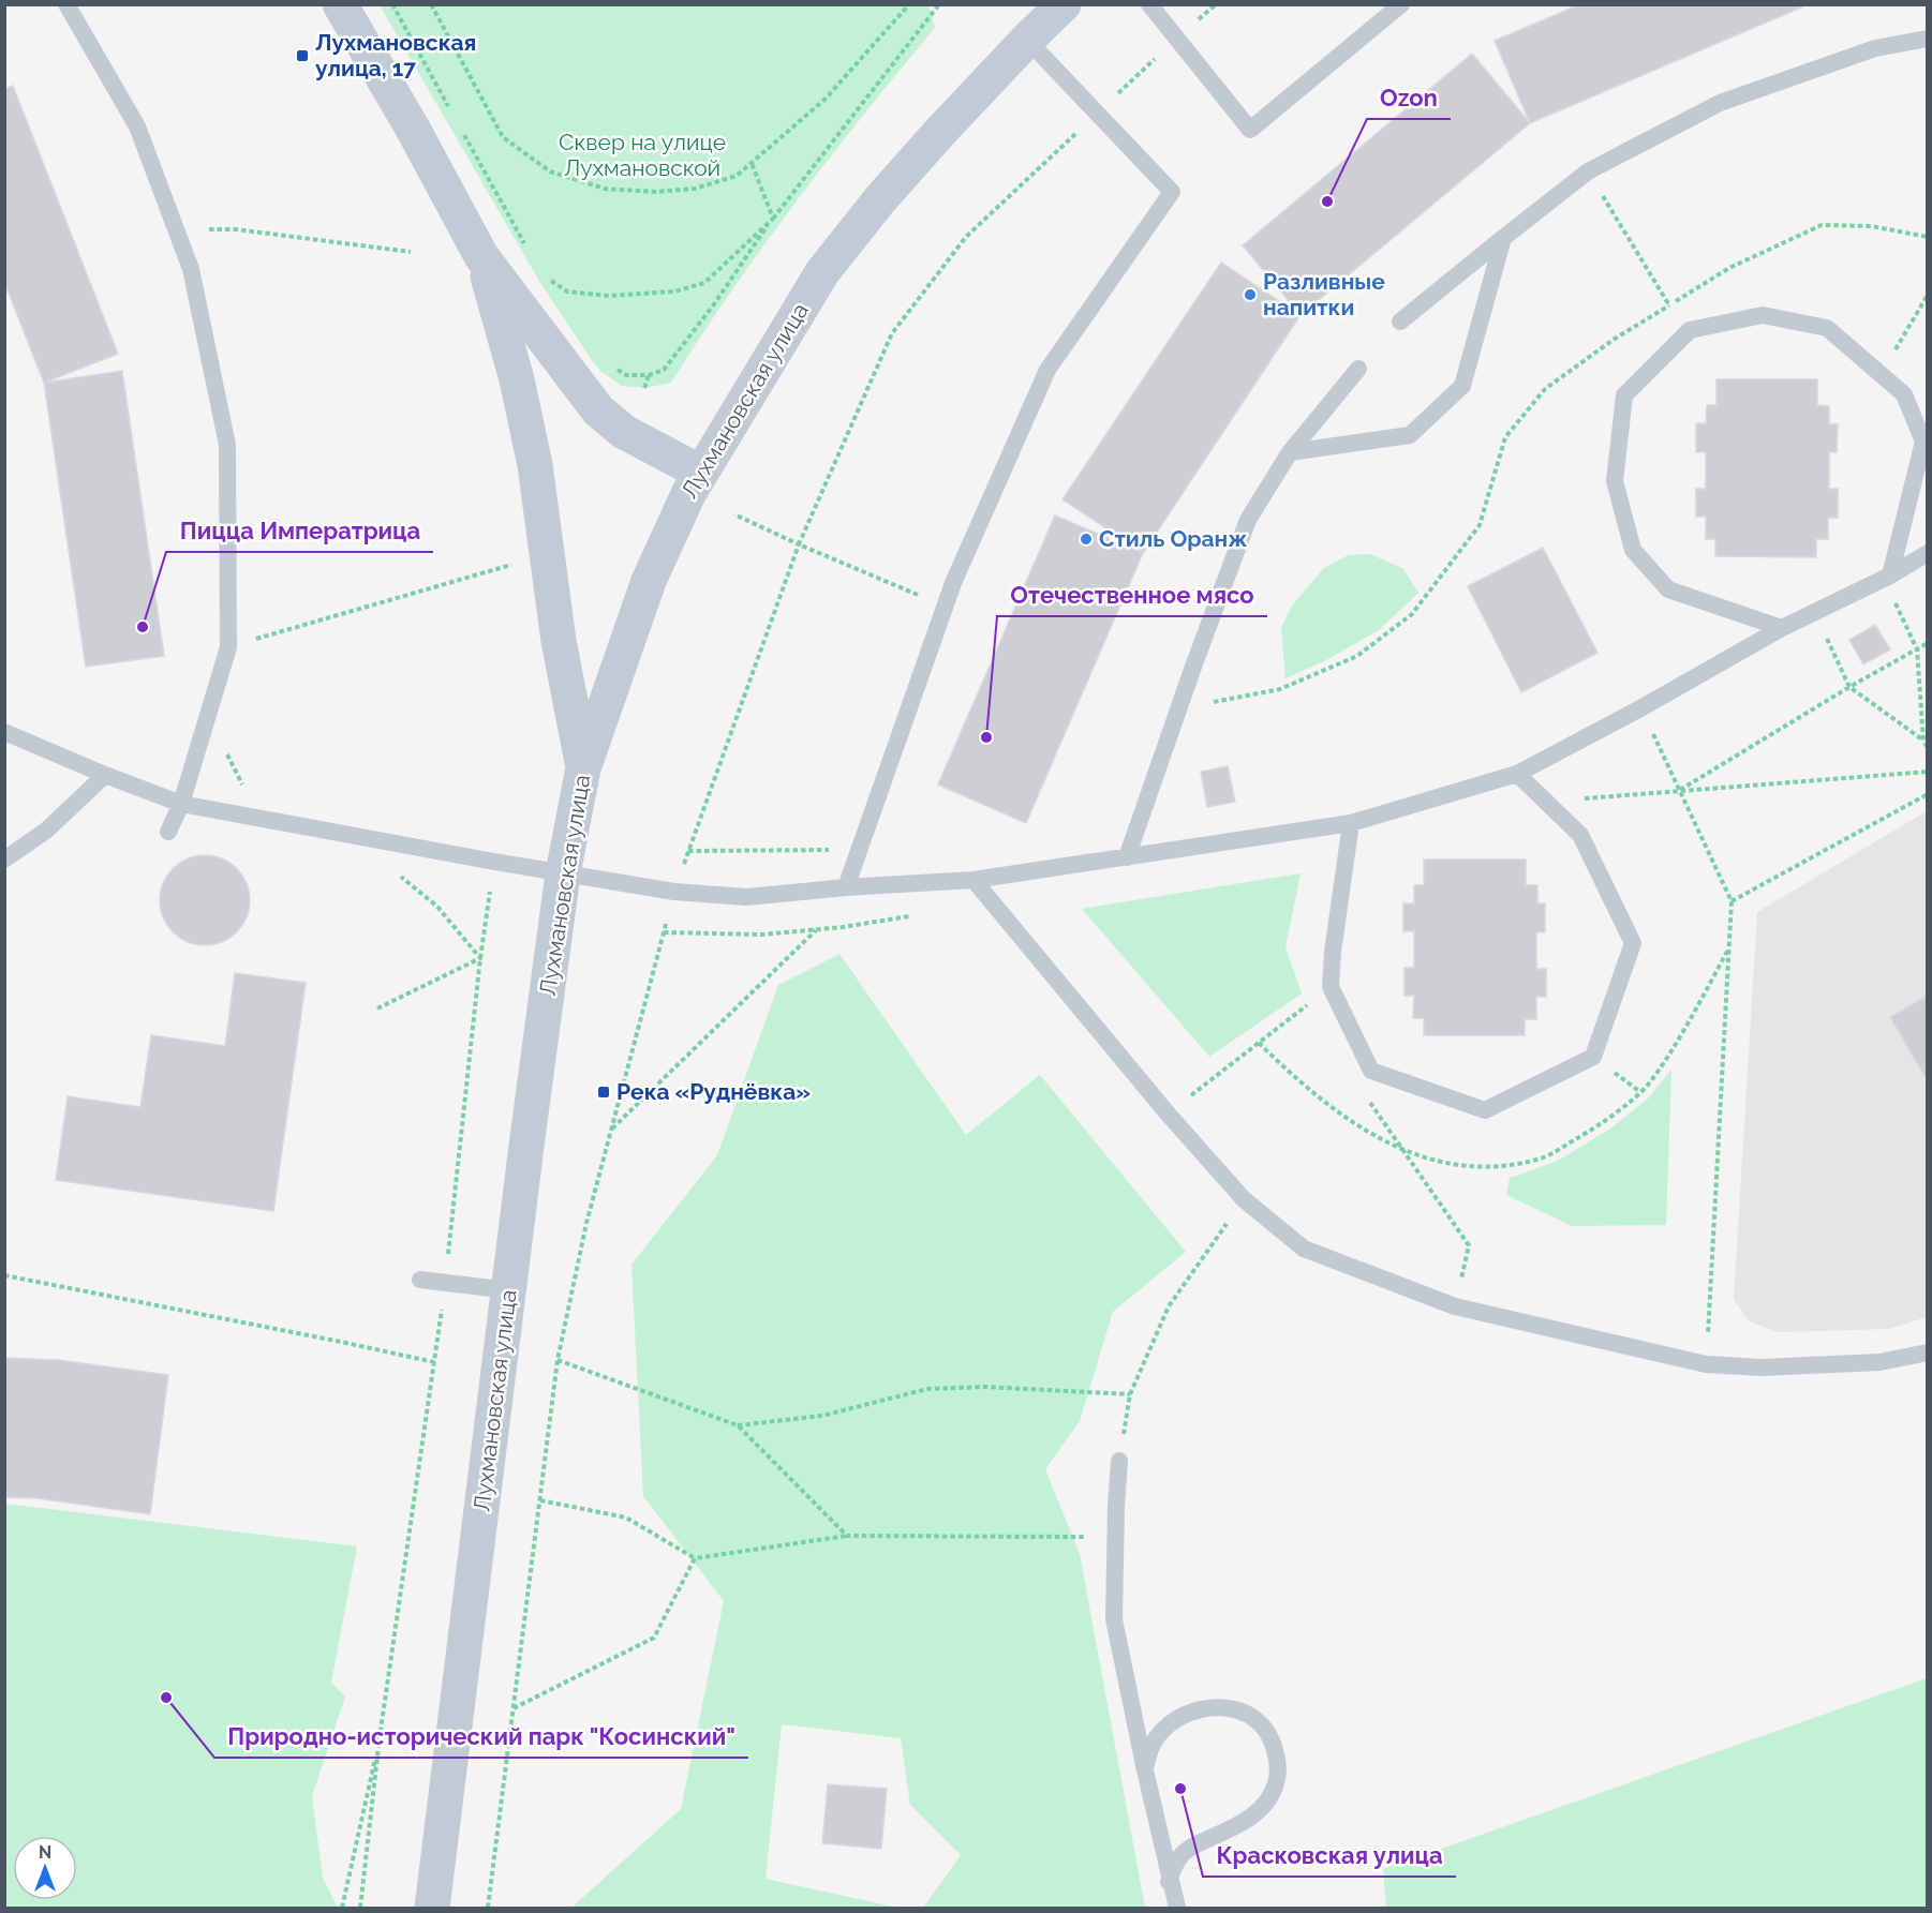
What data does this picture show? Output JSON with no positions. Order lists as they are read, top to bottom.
{
  "streets": {
    "street": ["Лухмановская улица"]
  },
  "parks": ["Сквер на улице Лухмановской"],
  "places": {
    "transit": ["Лухмановская улица, 17", "Река «Руднёвка»"],
    "other": [
      "Ozon",
      "Разливные напитки",
      "Стиль Оранж",
      "Пицца Императрица",
      "Отечественное мясо",
      "Природно-исторический парк \"Косинский\"",
      "Красковская улица"
    ]
  },
  "north": "top"
}
